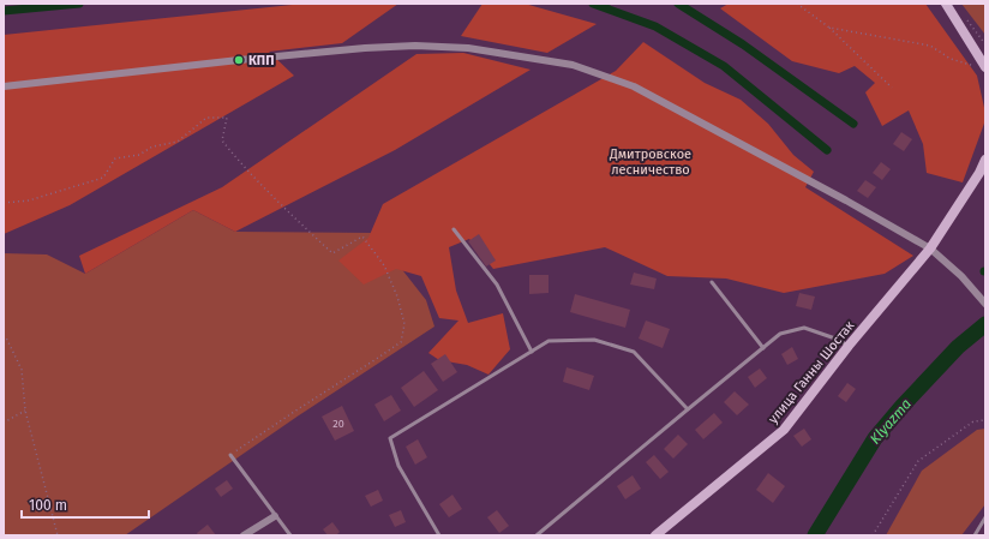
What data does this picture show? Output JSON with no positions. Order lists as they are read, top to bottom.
{
  "streets": {
    "main road": ["улица Ганны Шостак"]
  },
  "water": ["Klyazma"],
  "parks": ["Дмитровское лесничество"],
  "places": ["КПП"],
  "house_numbers": ["20"],
  "scale_bar": "100 m"
}
